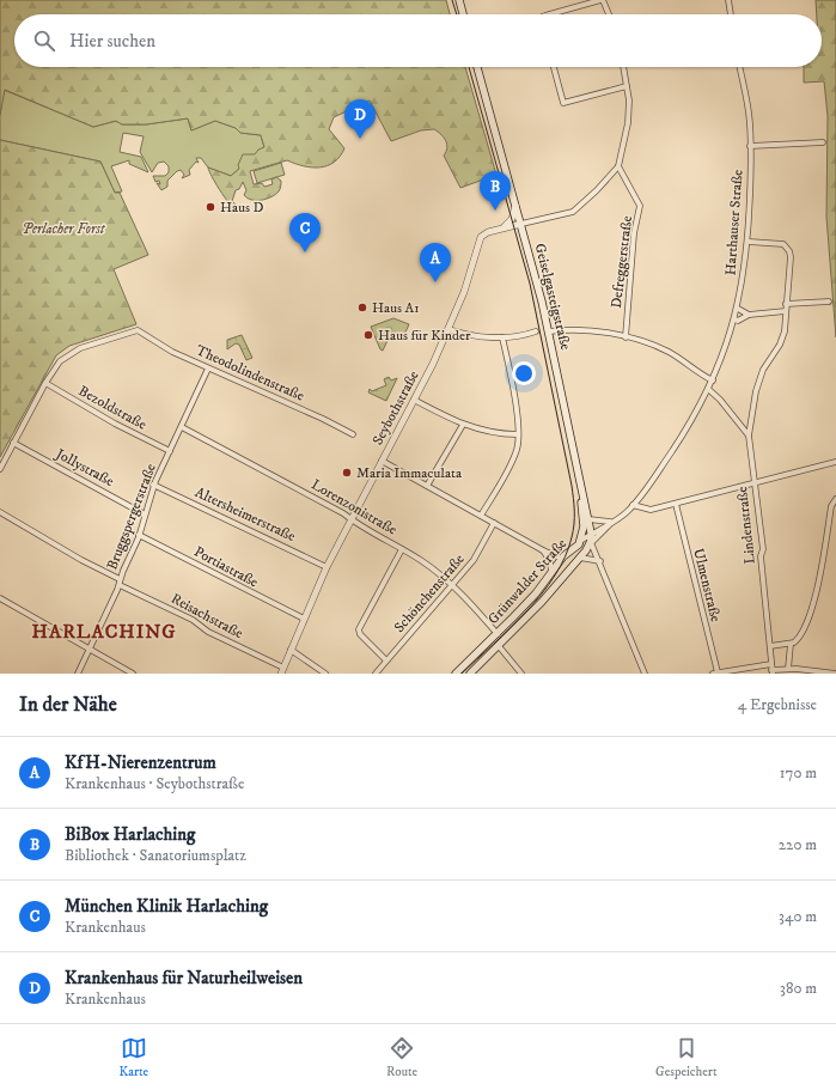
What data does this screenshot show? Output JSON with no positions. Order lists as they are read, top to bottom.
{
  "streets": {
    "main road": ["Geiselgasteigstraße", "Grünwalder Straße"],
    "street": [
      "Harthauser Straße",
      "Defreggerstraße",
      "Theodolindenstraße",
      "Bezoldstraße",
      "Seybothstraße",
      "Jollystraße",
      "Lorenzonistraße",
      "Altersheimerstraße",
      "Bruggspergerstraße",
      "Lindenstraße",
      "Portiastraße",
      "Ulmenstraße",
      "Schönchenstraße",
      "Reisachstraße"
    ]
  },
  "crossings": [
    ["Harthauser Straße", "Lindenstraße"],
    ["Geiselgasteigstraße", "Grünwalder Straße"],
    ["Theodolindenstraße", "Bezoldstraße"],
    ["Theodolindenstraße", "Bruggspergerstraße"],
    ["Bezoldstraße", "Bruggspergerstraße"],
    ["Seybothstraße", "Lorenzonistraße"],
    ["Seybothstraße", "Altersheimerstraße"],
    ["Seybothstraße", "Portiastraße"],
    ["Seybothstraße", "Reisachstraße"],
    ["Jollystraße", "Bruggspergerstraße"],
    ["Lorenzonistraße", "Bruggspergerstraße"],
    ["Lorenzonistraße", "Grünwalder Straße"],
    ["Lorenzonistraße", "Schönchenstraße"],
    ["Altersheimerstraße", "Bruggspergerstraße"],
    ["Bruggspergerstraße", "Portiastraße"],
    ["Bruggspergerstraße", "Reisachstraße"]
  ],
  "districts": ["HARLACHING"],
  "parks": ["Perlacher Forst"],
  "places": [
    "Haus D",
    "Haus A1",
    "Haus für Kinder",
    "Maria Immaculata"
  ],
  "page": {
    "search": "Hier suchen",
    "pins": [
      "D",
      "B",
      "C",
      "A"
    ],
    "heading": ["In der Nähe", "4 Ergebnisse"],
    "list": [
      {
        "mark": "A",
        "name": "KfH-Nierenzentrum",
        "note": "Krankenhaus · Seybothstraße",
        "value": "170 m"
      },
      {
        "mark": "B",
        "name": "BiBox Harlaching",
        "note": "Bibliothek · Sanatoriumsplatz",
        "value": "220 m"
      },
      {
        "mark": "C",
        "name": "München Klinik Harlaching",
        "note": "Krankenhaus",
        "value": "340 m"
      },
      {
        "mark": "D",
        "name": "Krankenhaus für Naturheilweisen",
        "note": "Krankenhaus",
        "value": "380 m"
      }
    ],
    "nav": ["Karte", "Route", "Gespeichert"]
  }
}
